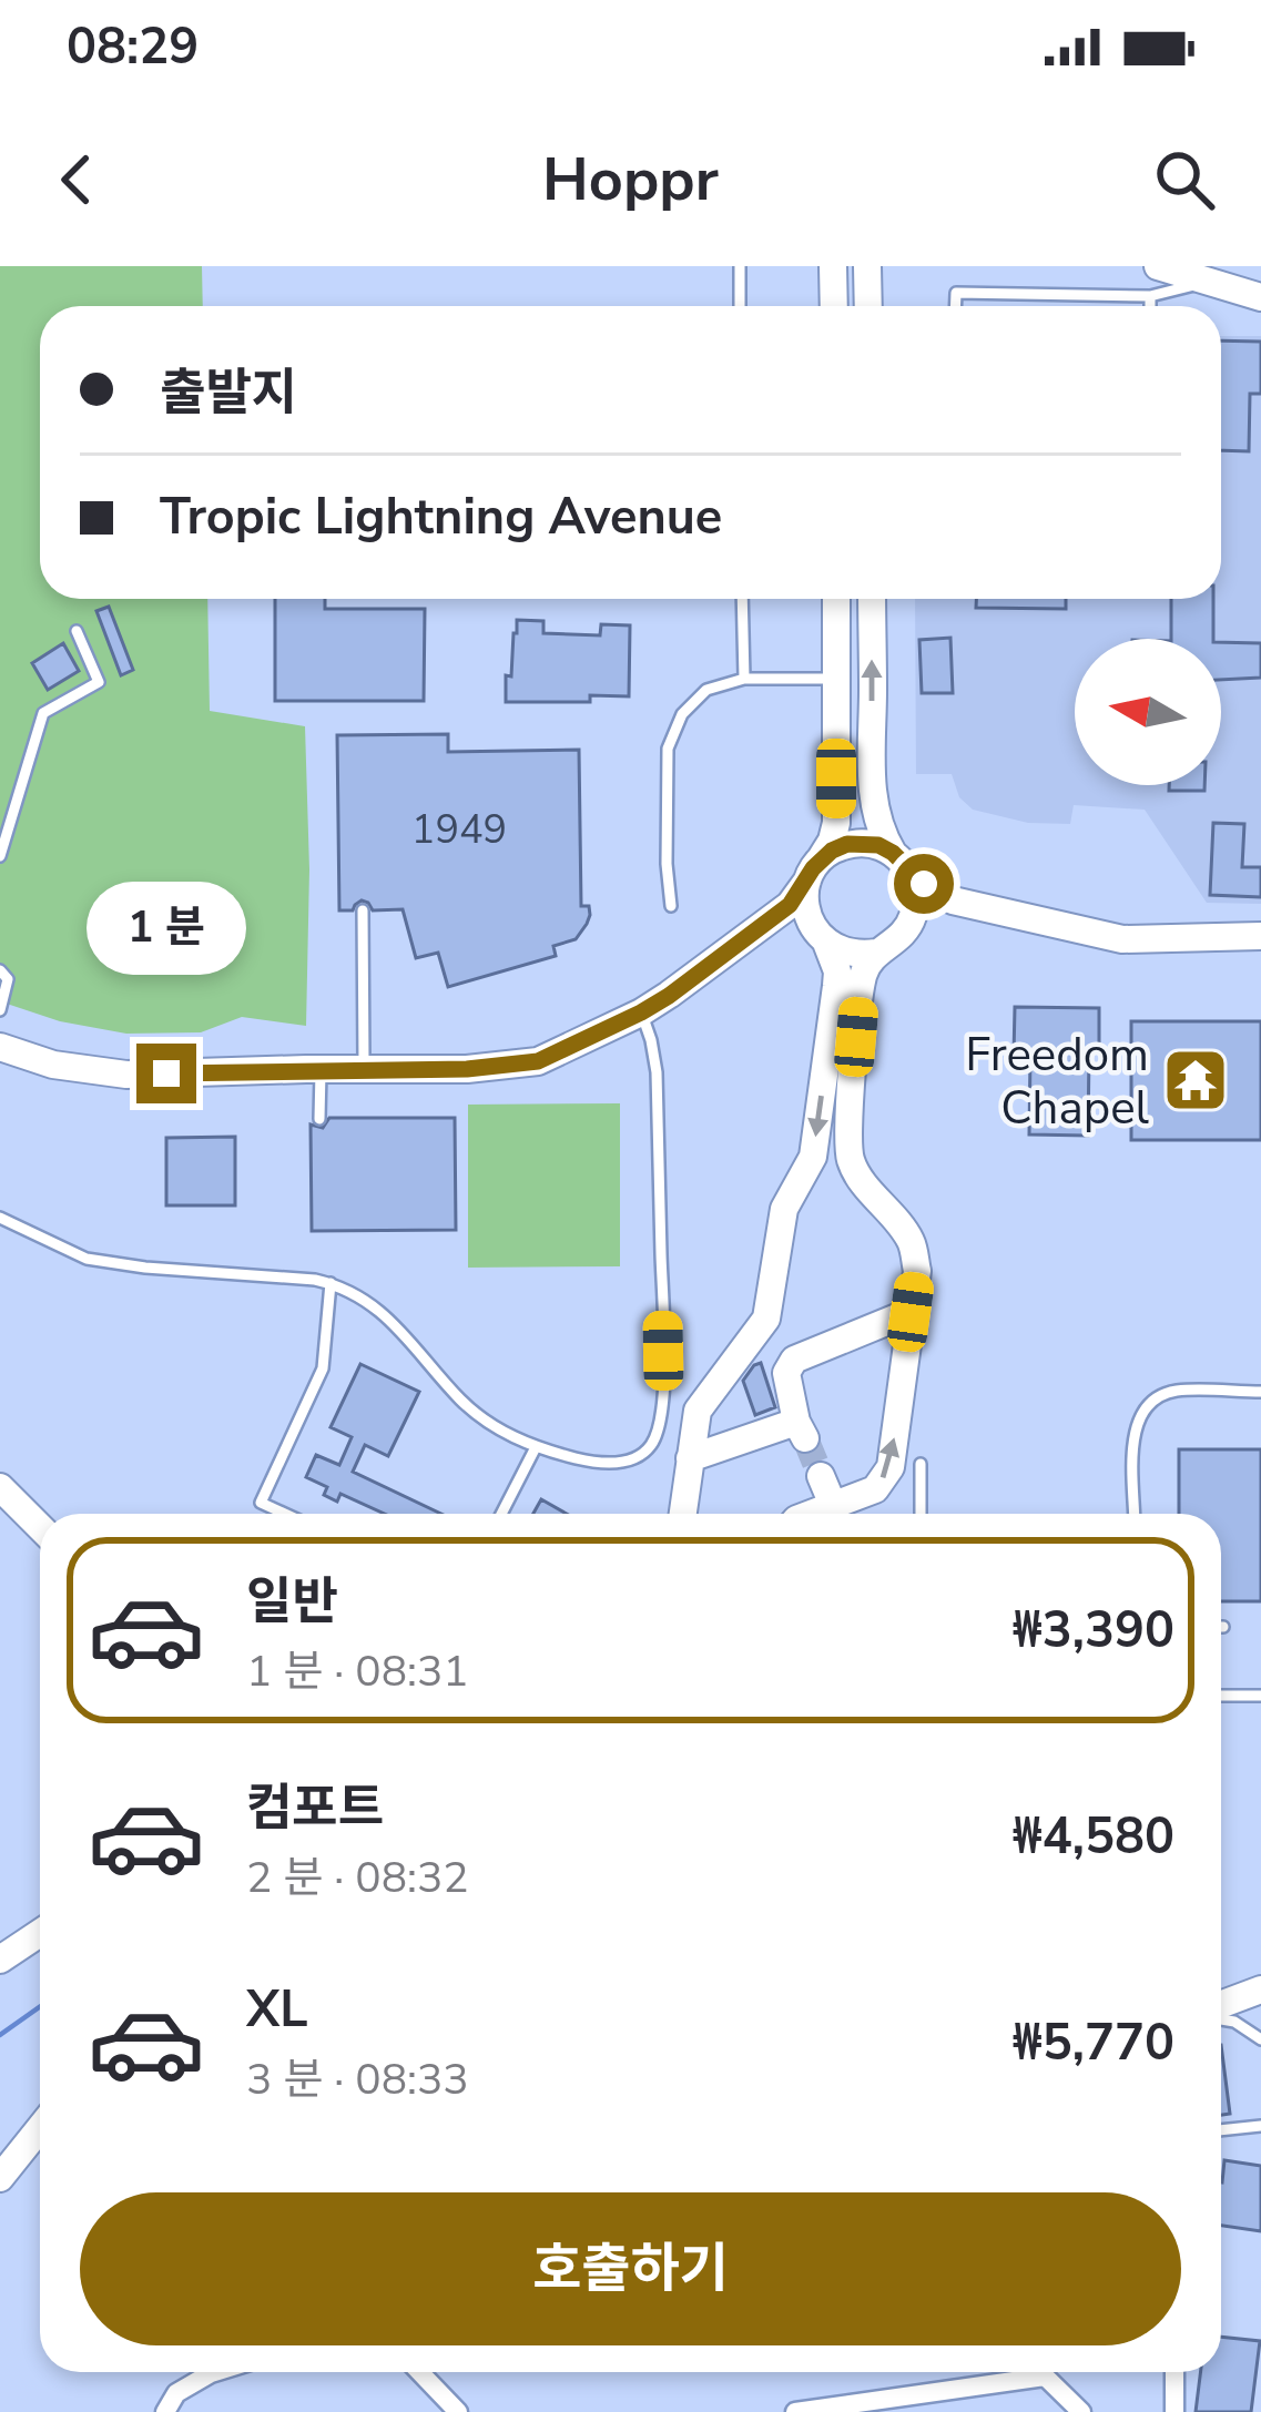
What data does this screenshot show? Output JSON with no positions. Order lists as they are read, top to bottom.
{
  "places": {
    "temple": ["Freedom Chapel"]
  },
  "house_numbers": ["1949"],
  "north": "left",
  "page": {
    "status": "08:29",
    "header": "Hoppr",
    "banner": ["출발지", "Tropic Lightning Avenue"],
    "bubble": "1 분",
    "list": [
      {
        "name": "일반",
        "note": "1 분 · 08:31",
        "value": "₩3,390"
      },
      {
        "name": "컴포트",
        "note": "2 분 · 08:32",
        "value": "₩4,580"
      },
      {
        "name": "XL",
        "note": "3 분 · 08:33",
        "value": "₩5,770"
      }
    ],
    "buttons": "호출하기"
  }
}
